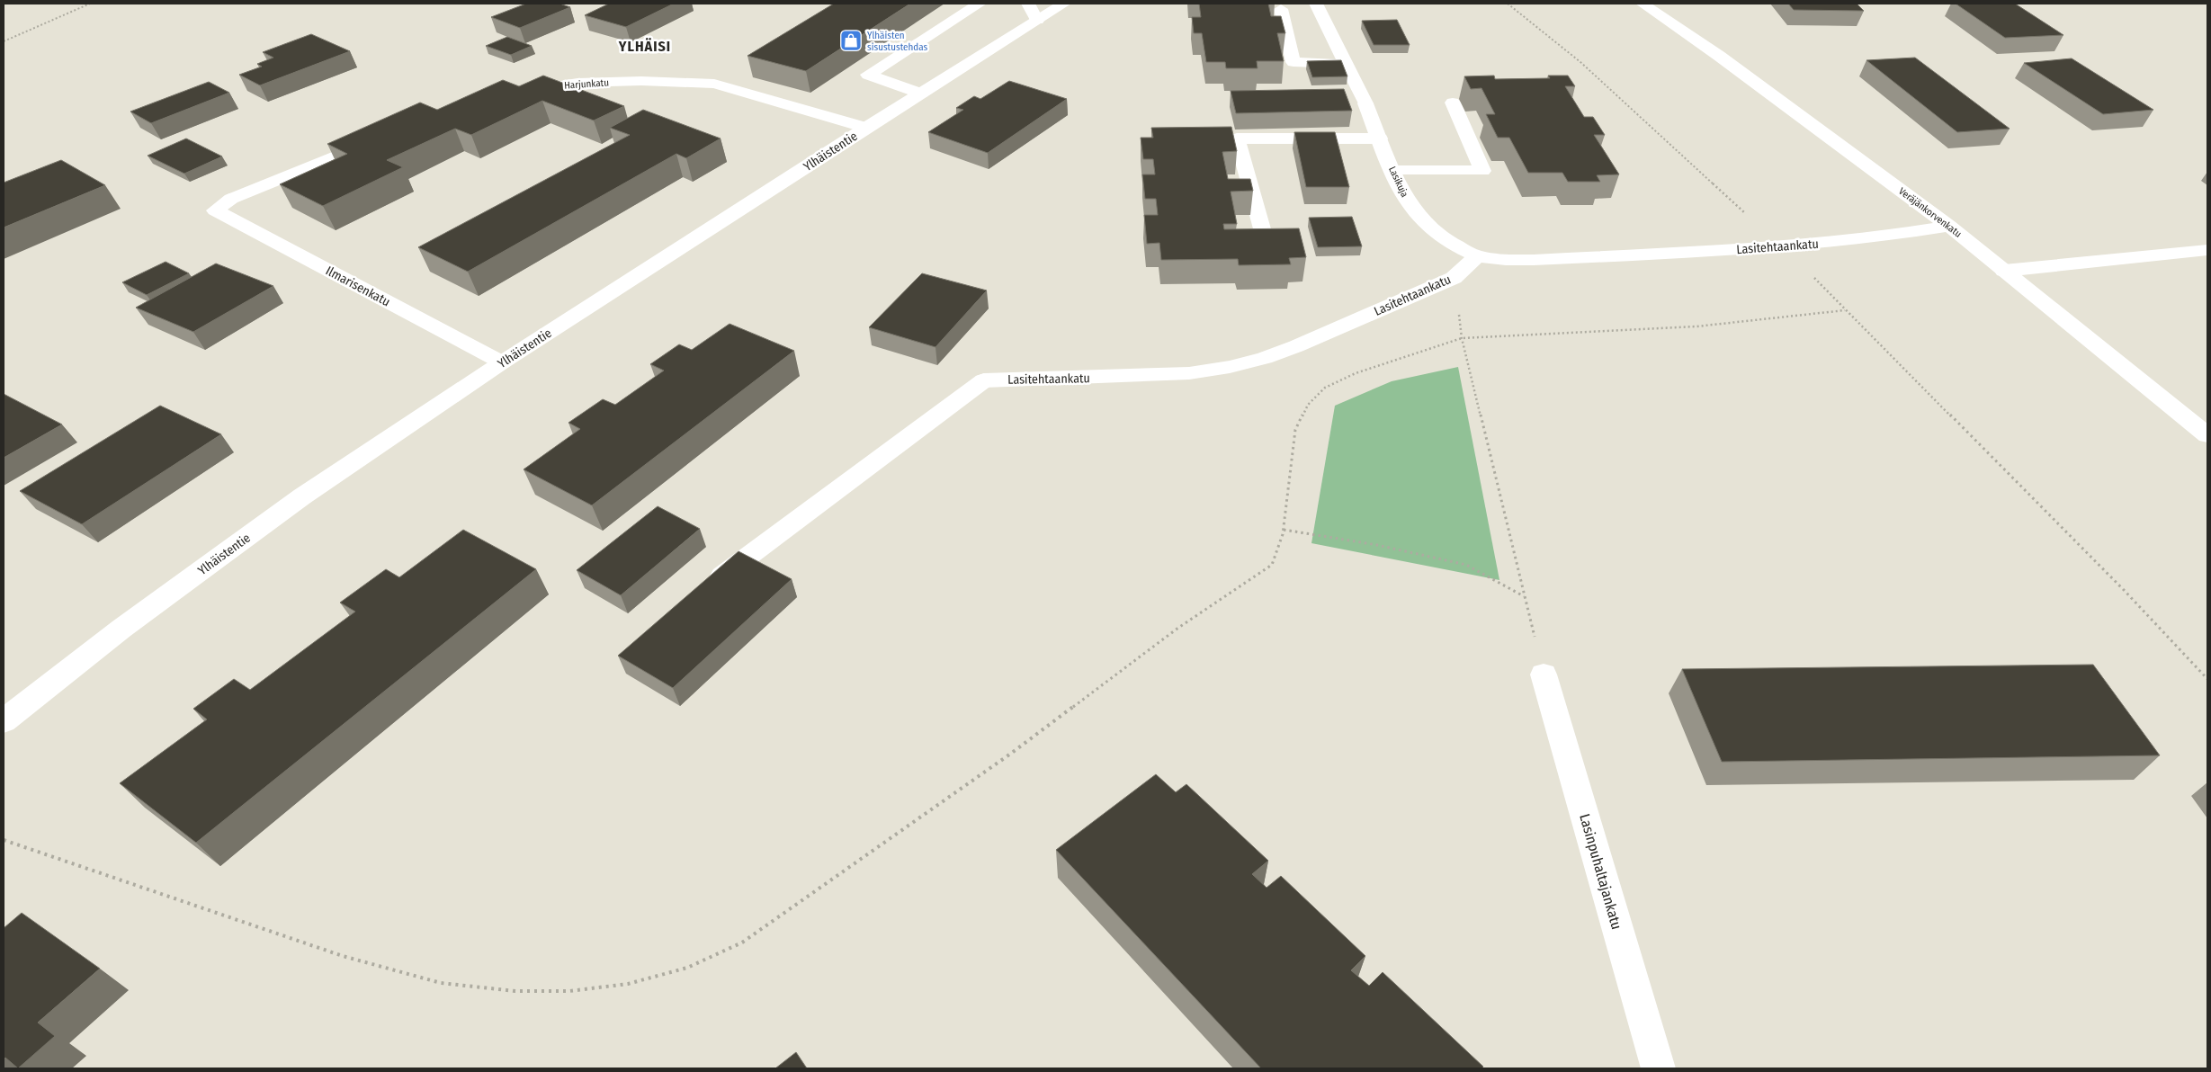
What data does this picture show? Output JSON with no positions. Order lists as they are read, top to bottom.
{
  "streets": {
    "street": [
      "Harjunkatu",
      "Ylhäistentie",
      "Lasikuja",
      "Veräjänkorvenkatu",
      "Lasitehtaankatu",
      "Ilmarisenkatu",
      "Lasinpuhaltajankatu"
    ]
  },
  "crossings": [
    ["Harjunkatu", "Ylhäistentie"],
    ["Ylhäistentie", "Ilmarisenkatu"],
    ["Lasikuja", "Lasitehtaankatu"],
    ["Veräjänkorvenkatu", "Lasitehtaankatu"]
  ],
  "districts": ["YLHÄISI"],
  "places": {
    "shop": ["Ylhäisten sisustustehdas"]
  }
}
